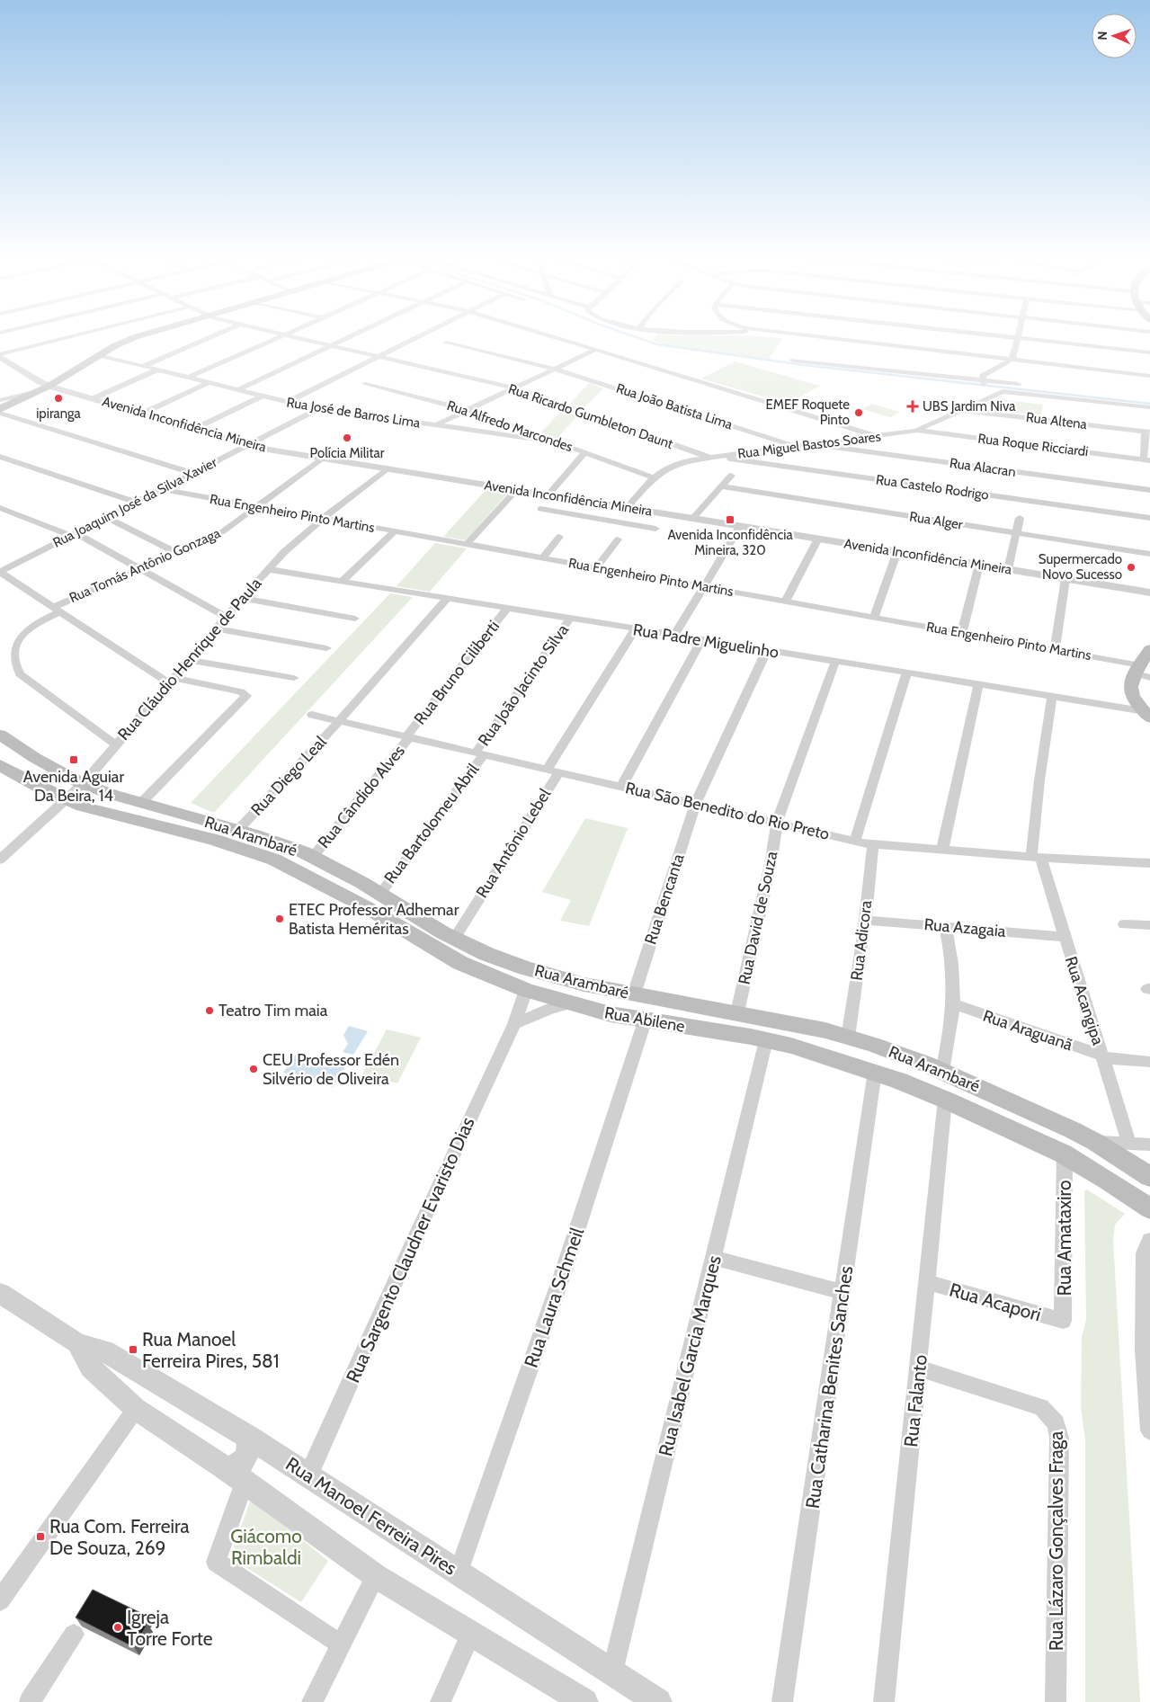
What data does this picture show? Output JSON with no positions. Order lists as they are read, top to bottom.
{
  "streets": {
    "main road": ["Rua Arambaré", "Rua Abilene"],
    "street": [
      "Rua João Batista Lima",
      "Rua José de Barros Lima",
      "Rua Ricardo Gumbleton Daunt",
      "Rua Altena",
      "Avenida Inconfidência Mineira",
      "Rua Alfredo Marcondes",
      "Rua Miguel Bastos Soares",
      "Rua Roque Ricciardi",
      "Rua Alacran",
      "Rua Castelo Rodrigo",
      "Rua Joaquim José da Silva Xavier",
      "Rua Engenheiro Pinto Martins",
      "Rua Alger",
      "Rua Tomás Antônio Gonzaga",
      "Rua Padre Miguelinho",
      "Rua Cláudio Henrique de Paula",
      "Rua Bruno Ciliberti",
      "Rua João Jacinto Silva",
      "Rua Diego Leal",
      "Rua Cândido Alves",
      "Rua São Benedito do Rio Preto",
      "Rua Bartolomeu Abril",
      "Rua Antônio Lebel",
      "Rua Bencanta",
      "Rua David de Souza",
      "Rua Azagaia",
      "Rua Adicora",
      "Rua Acangipa",
      "Rua Araguanã",
      "Rua Amataxiro",
      "Rua Sargento Claudner Evaristo Dias",
      "Rua Laura Schmeil",
      "Rua Acapori",
      "Rua Isabel Garcia Marques",
      "Rua Catharina Benites Sanches",
      "Rua Falanto",
      "Rua Manoel Ferreira Pires",
      "Rua Lázaro Gonçalves Fraga"
    ]
  },
  "crossings": [
    ["Rua João Batista Lima", "Rua Miguel Bastos Soares"],
    ["Rua José de Barros Lima", "Rua Alfredo Marcondes"],
    ["Rua José de Barros Lima", "Rua Joaquim José da Silva Xavier"],
    ["Rua Ricardo Gumbleton Daunt", "Rua Miguel Bastos Soares"],
    ["Rua Ricardo Gumbleton Daunt", "Rua Castelo Rodrigo"],
    ["Rua Altena", "Rua Miguel Bastos Soares"],
    ["Avenida Inconfidência Mineira", "Rua Miguel Bastos Soares"],
    ["Avenida Inconfidência Mineira", "Rua Joaquim José da Silva Xavier"],
    ["Avenida Inconfidência Mineira", "Rua Tomás Antônio Gonzaga"],
    ["Avenida Inconfidência Mineira", "Rua Cláudio Henrique de Paula"],
    ["Rua Alfredo Marcondes", "Rua Miguel Bastos Soares"],
    ["Rua Miguel Bastos Soares", "Rua Roque Ricciardi"],
    ["Rua Miguel Bastos Soares", "Rua Alacran"],
    ["Rua Miguel Bastos Soares", "Rua Castelo Rodrigo"],
    ["Rua Joaquim José da Silva Xavier", "Rua Engenheiro Pinto Martins"],
    ["Rua Engenheiro Pinto Martins", "Rua Tomás Antônio Gonzaga"],
    ["Rua Engenheiro Pinto Martins", "Rua Cláudio Henrique de Paula"],
    ["Rua Padre Miguelinho", "Rua Cláudio Henrique de Paula"],
    ["Rua Padre Miguelinho", "Rua Bruno Ciliberti"],
    ["Rua Padre Miguelinho", "Rua João Jacinto Silva"],
    ["Rua Padre Miguelinho", "Rua Diego Leal"],
    ["Rua Padre Miguelinho", "Rua Antônio Lebel"],
    ["Rua Padre Miguelinho", "Rua Bencanta"],
    ["Rua Padre Miguelinho", "Rua David de Souza"],
    ["Rua Cláudio Henrique de Paula", "Rua Arambaré"],
    ["Rua Bruno Ciliberti", "Rua Cândido Alves"],
    ["Rua Bruno Ciliberti", "Rua São Benedito do Rio Preto"],
    ["Rua João Jacinto Silva", "Rua São Benedito do Rio Preto"],
    ["Rua João Jacinto Silva", "Rua Bartolomeu Abril"],
    ["Rua Diego Leal", "Rua São Benedito do Rio Preto"],
    ["Rua Diego Leal", "Rua Arambaré"],
    ["Rua Cândido Alves", "Rua São Benedito do Rio Preto"],
    ["Rua Cândido Alves", "Rua Arambaré"],
    ["Rua São Benedito do Rio Preto", "Rua Bartolomeu Abril"],
    ["Rua São Benedito do Rio Preto", "Rua Antônio Lebel"],
    ["Rua São Benedito do Rio Preto", "Rua Bencanta"],
    ["Rua São Benedito do Rio Preto", "Rua David de Souza"],
    ["Rua São Benedito do Rio Preto", "Rua Adicora"],
    ["Rua São Benedito do Rio Preto", "Rua Acangipa"],
    ["Rua Bartolomeu Abril", "Rua Arambaré"],
    ["Rua Arambaré", "Rua Antônio Lebel"],
    ["Rua Arambaré", "Rua Bencanta"],
    ["Rua Arambaré", "Rua David de Souza"],
    ["Rua Arambaré", "Rua Adicora"],
    ["Rua Arambaré", "Rua Acangipa"],
    ["Rua Arambaré", "Rua Abilene"],
    ["Rua Arambaré", "Rua Amataxiro"],
    ["Rua Arambaré", "Rua Sargento Claudner Evaristo Dias"],
    ["Rua Arambaré", "Rua Isabel Garcia Marques"],
    ["Rua Arambaré", "Rua Catharina Benites Sanches"],
    ["Rua Arambaré", "Rua Falanto"],
    ["Rua Azagaia", "Rua Adicora"],
    ["Rua Azagaia", "Rua Acangipa"],
    ["Rua Acangipa", "Rua Araguanã"],
    ["Rua Abilene", "Rua Sargento Claudner Evaristo Dias"],
    ["Rua Abilene", "Rua Laura Schmeil"],
    ["Rua Abilene", "Rua Isabel Garcia Marques"],
    ["Rua Amataxiro", "Rua Acapori"],
    ["Rua Sargento Claudner Evaristo Dias", "Rua Manoel Ferreira Pires"],
    ["Rua Laura Schmeil", "Rua Manoel Ferreira Pires"],
    ["Rua Acapori", "Rua Falanto"],
    ["Rua Isabel Garcia Marques", "Rua Manoel Ferreira Pires"],
    ["Rua Falanto", "Rua Lázaro Gonçalves Fraga"]
  ],
  "parks": ["Giácomo Rimbaldi"],
  "places": {
    "other": [
      "ipiranga",
      "EMEF Roquete Pinto",
      "Polícia Militar",
      "Supermercado Novo Sucesso",
      "ETEC Professor Adhemar Batista Heméritas",
      "Teatro Tim maia",
      "CEU Professor Edén Silvério de Oliveira",
      "Igreja Torre Forte"
    ],
    "health": ["UBS Jardim Niva"],
    "transit": [
      "Avenida Inconfidência Mineira, 320",
      "Avenida Aguiar Da Beira, 14",
      "Rua Manoel Ferreira Pires, 581",
      "Rua Com. Ferreira De Souza, 269"
    ]
  },
  "north": "left"
}
